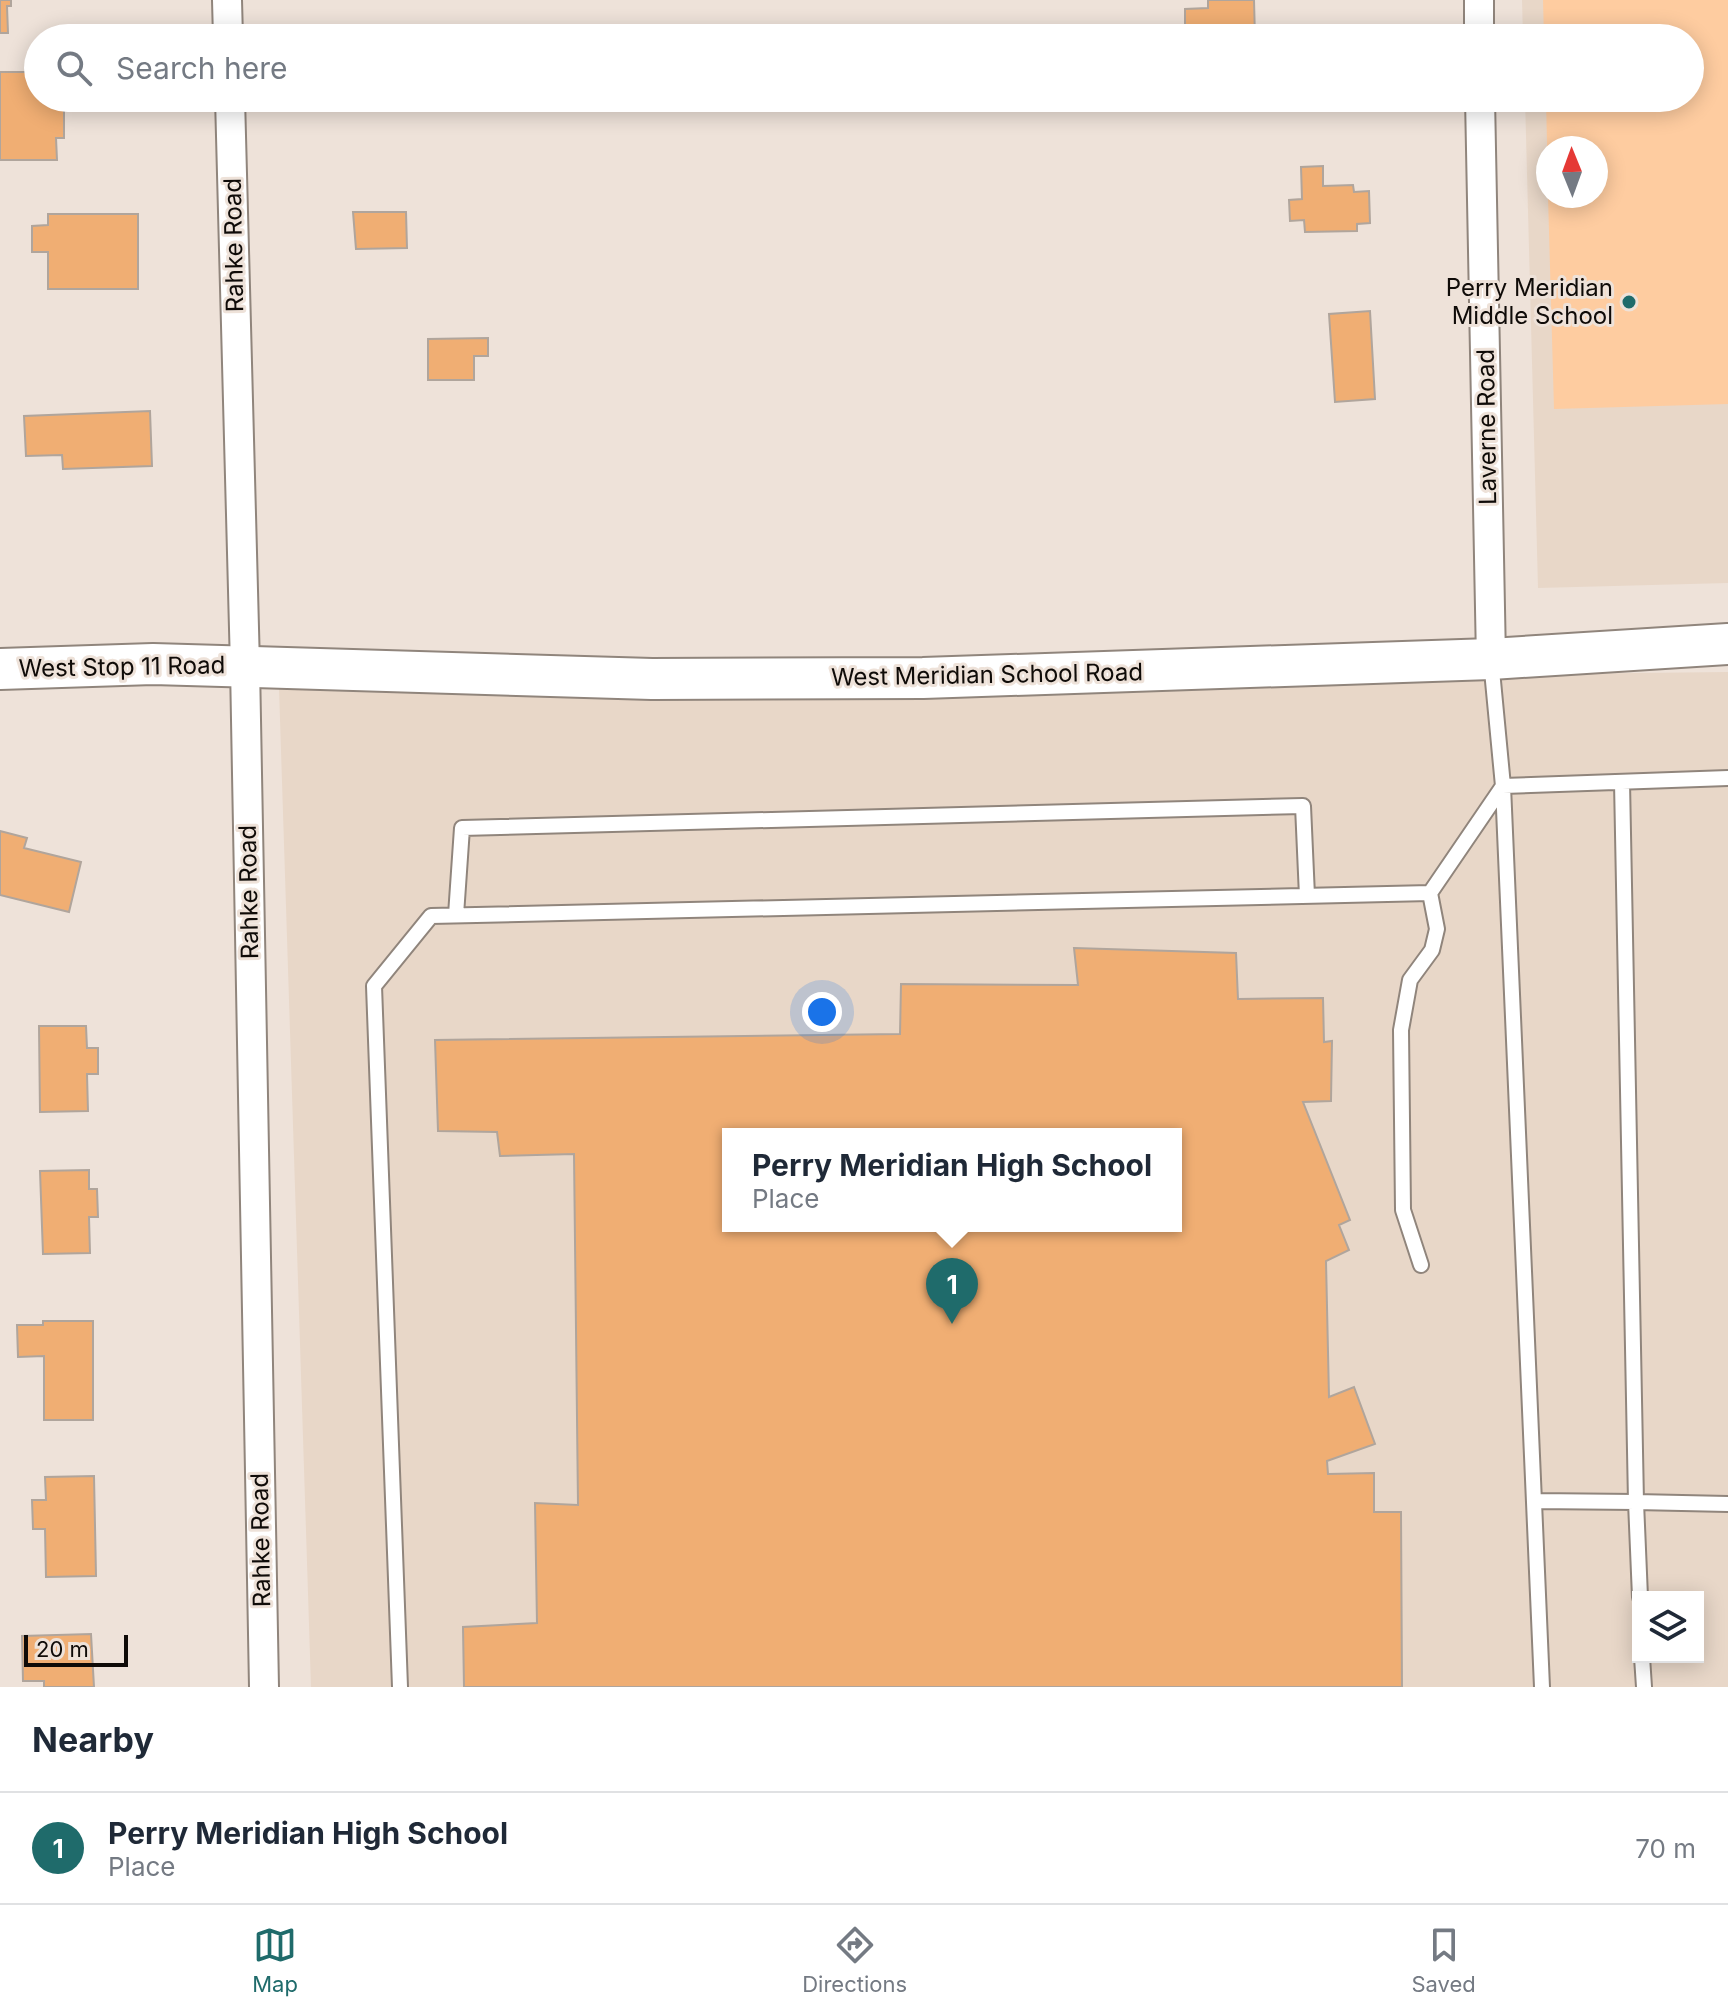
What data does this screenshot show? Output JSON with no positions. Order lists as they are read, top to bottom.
{
  "streets": {
    "main road": ["West Stop 11 Road", "West Meridian School Road"],
    "street": ["Rahke Road", "Laverne Road"]
  },
  "crossings": [
    ["Rahke Road", "West Stop 11 Road"],
    ["Rahke Road", "West Meridian School Road"],
    ["Laverne Road", "West Meridian School Road"],
    ["West Stop 11 Road", "West Meridian School Road"]
  ],
  "places": ["Perry Meridian Middle School"],
  "scale_bar": "20 m",
  "north": "top",
  "page": {
    "search": "Search here",
    "popup": ["Perry Meridian High School", "Place"],
    "pins": "1",
    "scale": "20 m",
    "heading": "Nearby",
    "list": [
      {
        "mark": "1",
        "name": "Perry Meridian High School",
        "note": "Place",
        "value": "70 m"
      }
    ],
    "nav": ["Map", "Directions", "Saved"]
  }
}
